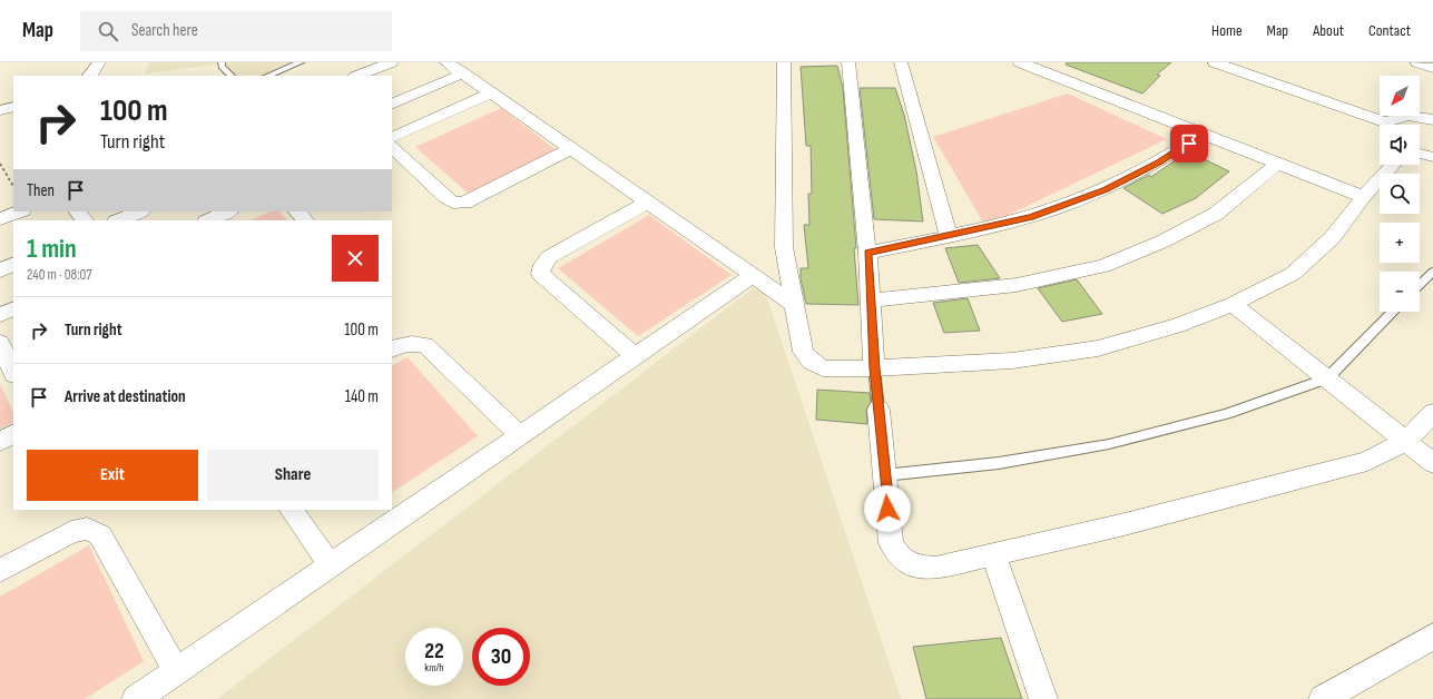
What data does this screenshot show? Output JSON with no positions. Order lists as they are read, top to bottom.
{
  "north": "bottom left",
  "page": {
    "header": "Map",
    "search": "Search here",
    "nav": [
      "Home",
      "Map",
      "About",
      "Contact"
    ],
    "map_buttons": ["+", "−"],
    "turn": ["100 m", "Turn right"],
    "then": "Then",
    "heading": ["1 min", "240 m · 08:07"],
    "list": [
      {
        "name": "Turn right",
        "value": "100 m"
      },
      {
        "name": "Arrive at destination",
        "value": "140 m"
      }
    ],
    "buttons": ["Exit", "Share"],
    "speed": "22 km/h",
    "limit": "30"
  }
}
